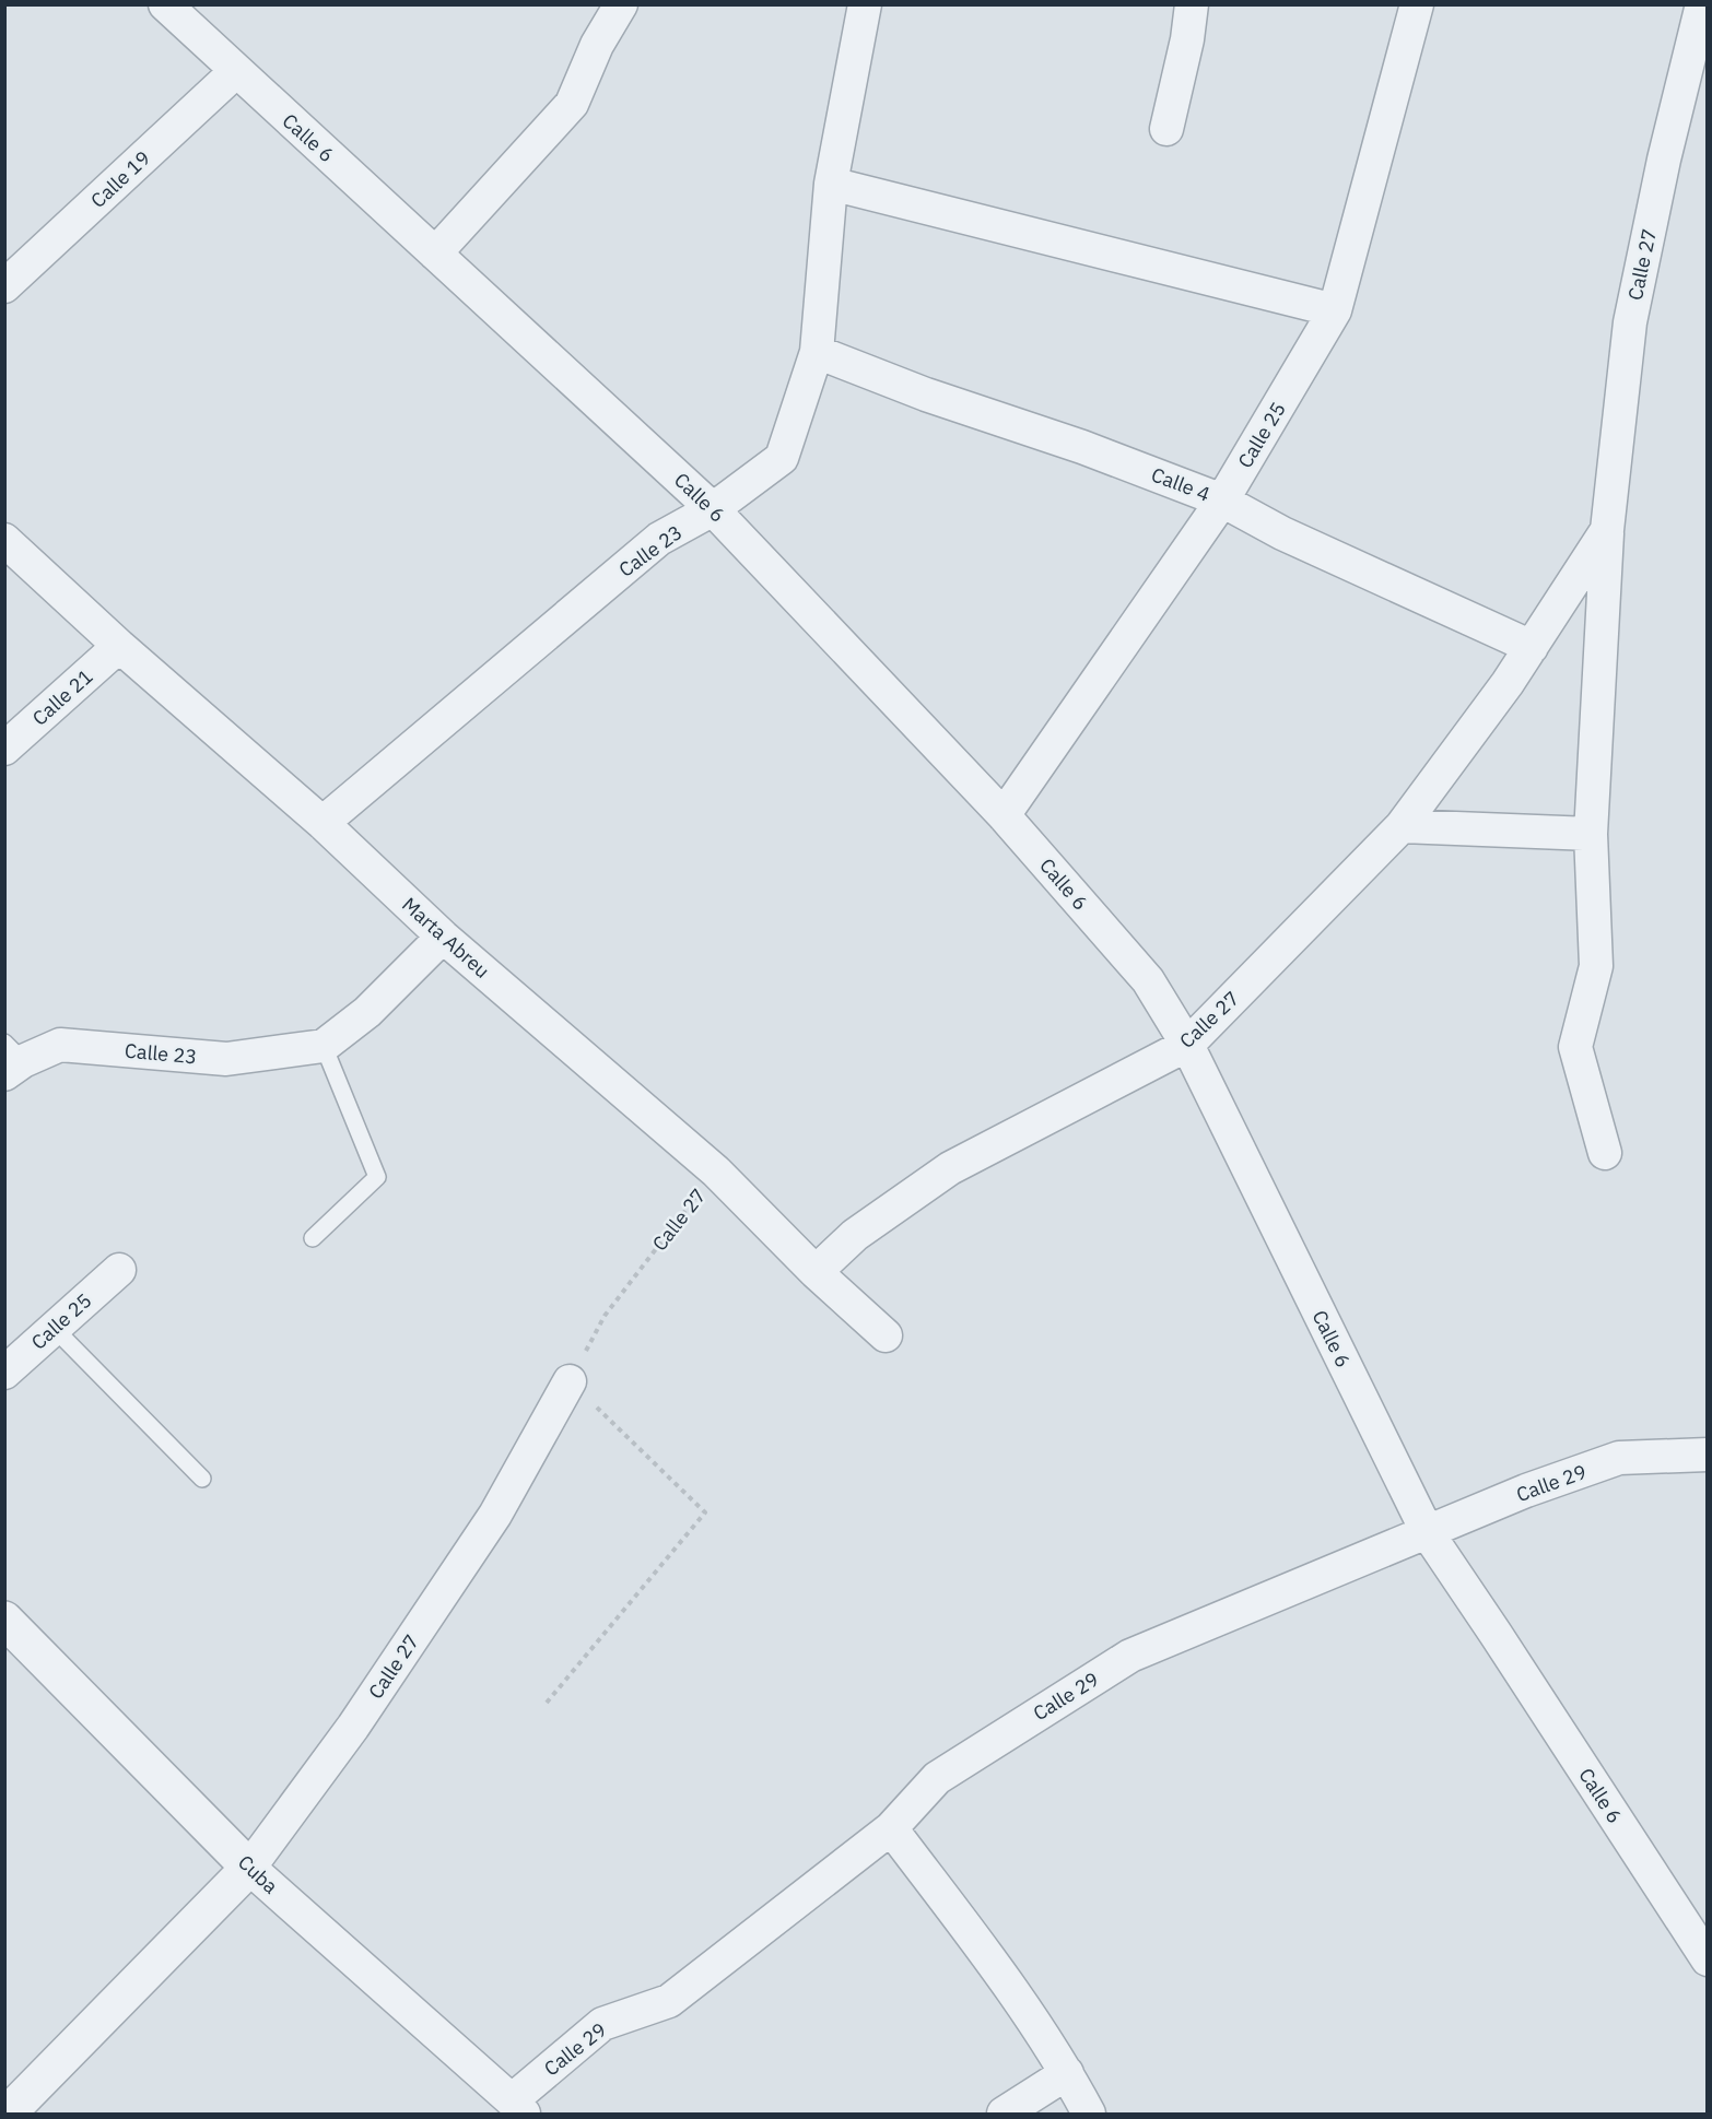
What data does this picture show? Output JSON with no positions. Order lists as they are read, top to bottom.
{
  "streets": {
    "street": [
      "Calle 6",
      "Calle 19",
      "Calle 27",
      "Calle 25",
      "Calle 4",
      "Calle 23",
      "Calle 21",
      "Marta Abreu",
      "Calle 29",
      "Cuba"
    ]
  },
  "crossings": [
    ["Calle 6", "Calle 19"],
    ["Calle 6", "Calle 27"],
    ["Calle 6", "Calle 25"],
    ["Calle 6", "Calle 23"],
    ["Calle 6", "Calle 29"],
    ["Calle 27", "Calle 4"],
    ["Calle 27", "Marta Abreu"],
    ["Calle 27", "Cuba"],
    ["Calle 25", "Calle 4"],
    ["Calle 4", "Calle 23"],
    ["Calle 23", "Marta Abreu"],
    ["Calle 21", "Marta Abreu"],
    ["Calle 29", "Cuba"]
  ]
}
